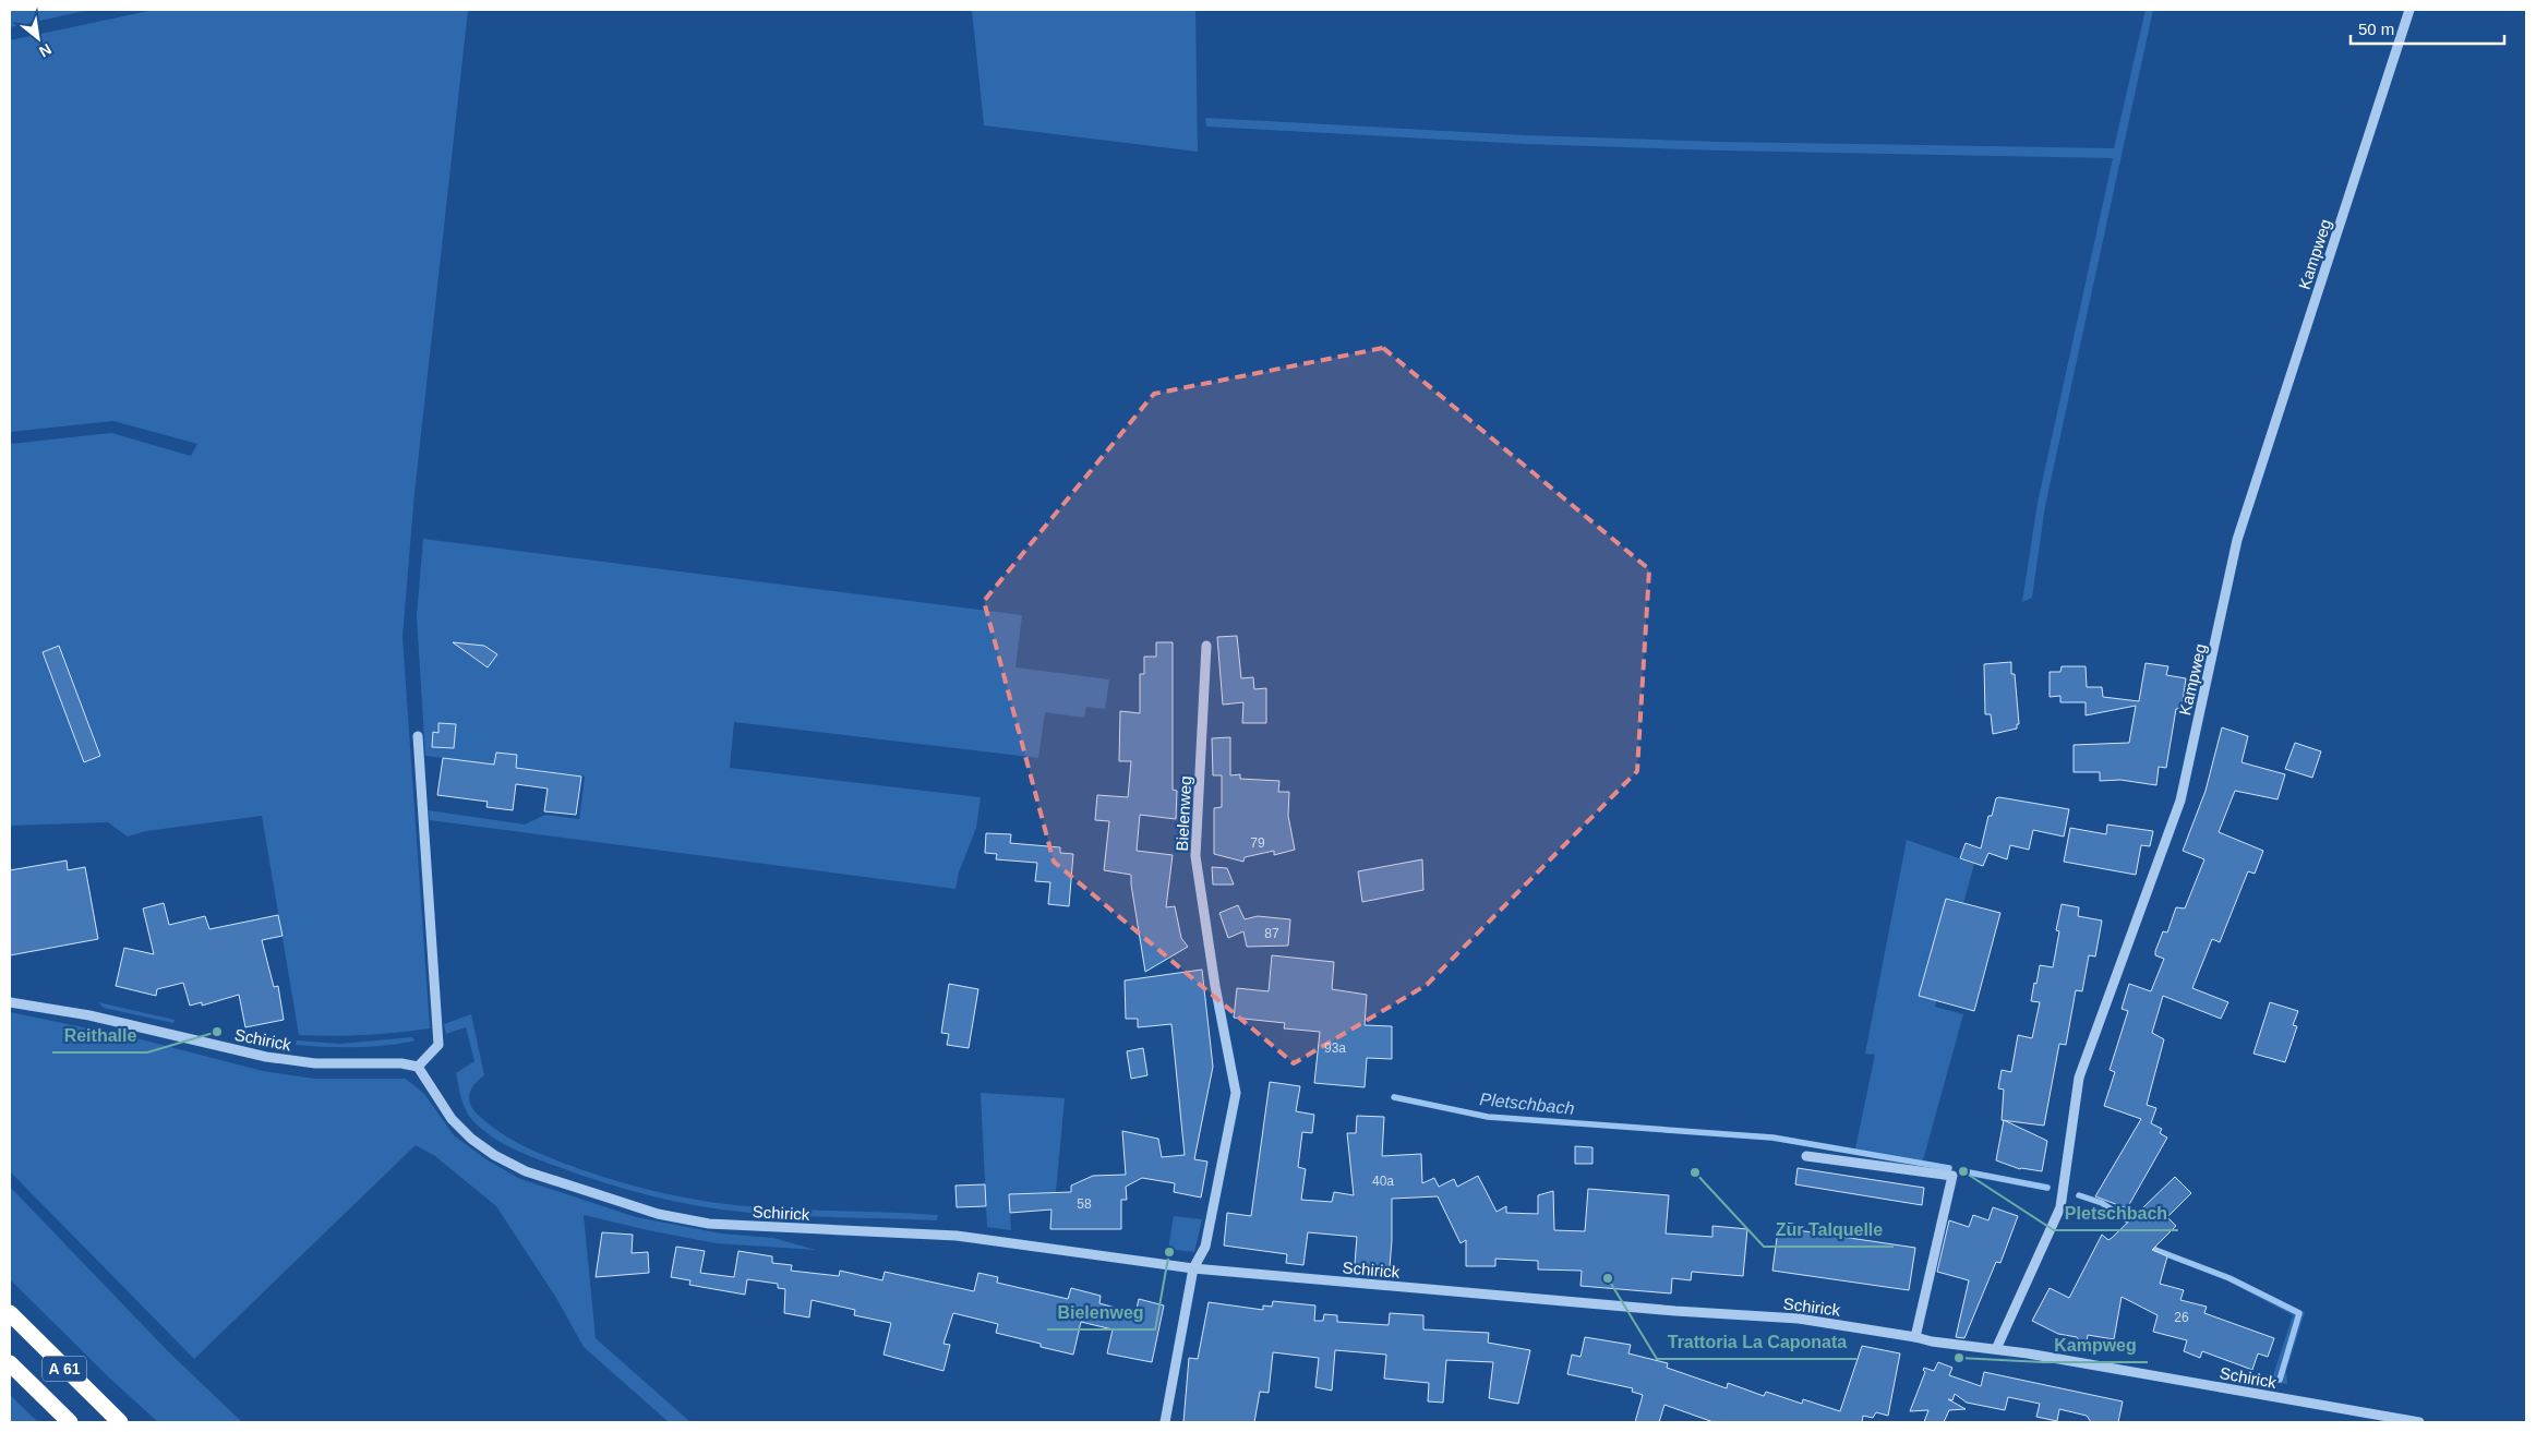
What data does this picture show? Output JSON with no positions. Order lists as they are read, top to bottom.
{
  "streets": {
    "highway": ["A 61"],
    "street": ["Kampweg", "Bielenweg", "Schirick"]
  },
  "crossings": [
    ["Kampweg", "Schirick"],
    ["Bielenweg", "Schirick"]
  ],
  "water": ["Pletschbach"],
  "places": [
    "Reithalle",
    "Pletschbach",
    "Zur Talquelle",
    "Bielenweg",
    "Trattoria La Caponata",
    "Kampweg"
  ],
  "house_numbers": [
    "79",
    "87",
    "93a",
    "40a",
    "58",
    "26"
  ],
  "scale_bar": "50 m",
  "north": "bottom right"
}
